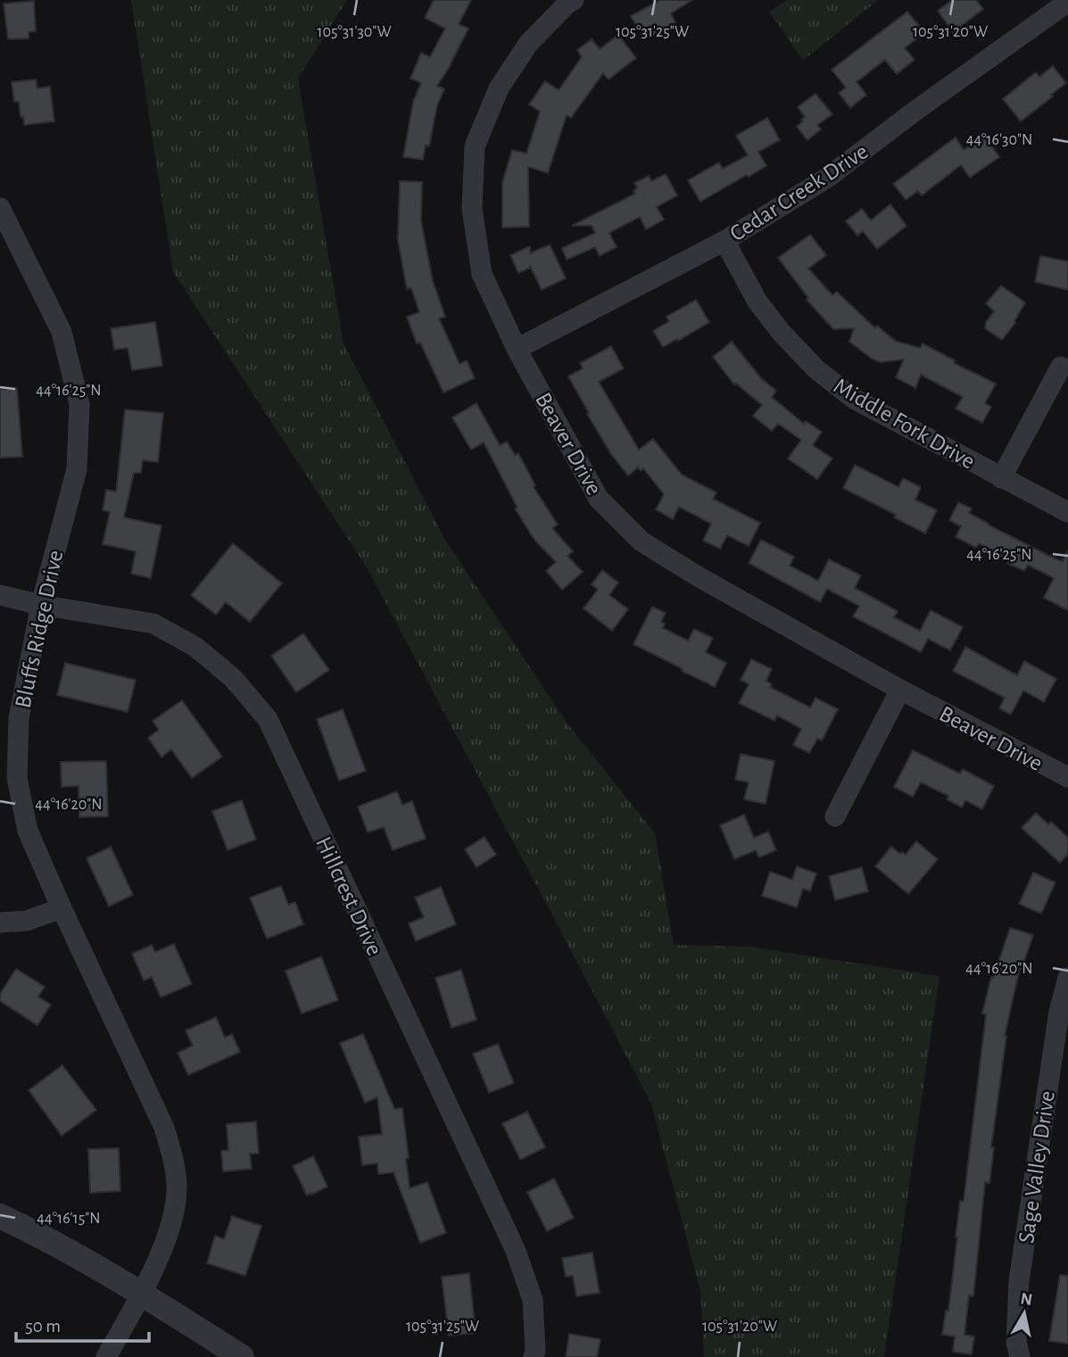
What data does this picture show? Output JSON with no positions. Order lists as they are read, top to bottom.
{
  "streets": {
    "street": [
      "Cedar Creek Drive",
      "Middle Fork Drive",
      "Beaver Drive",
      "Bluffs Ridge Drive",
      "Hillcrest Drive",
      "Sage Valley Drive"
    ]
  },
  "crossings": [
    ["Cedar Creek Drive", "Middle Fork Drive"],
    ["Cedar Creek Drive", "Beaver Drive"],
    ["Bluffs Ridge Drive", "Hillcrest Drive"]
  ],
  "scale_bar": "50 m",
  "north": "top",
  "coordinates": [
    "105°31'30\"W",
    "105°31'25\"W",
    "105°31'20\"W",
    "44°16'30\"N",
    "44°16'25\"N",
    "44°16'20\"N",
    "44°16'15\"N"
  ]
}
